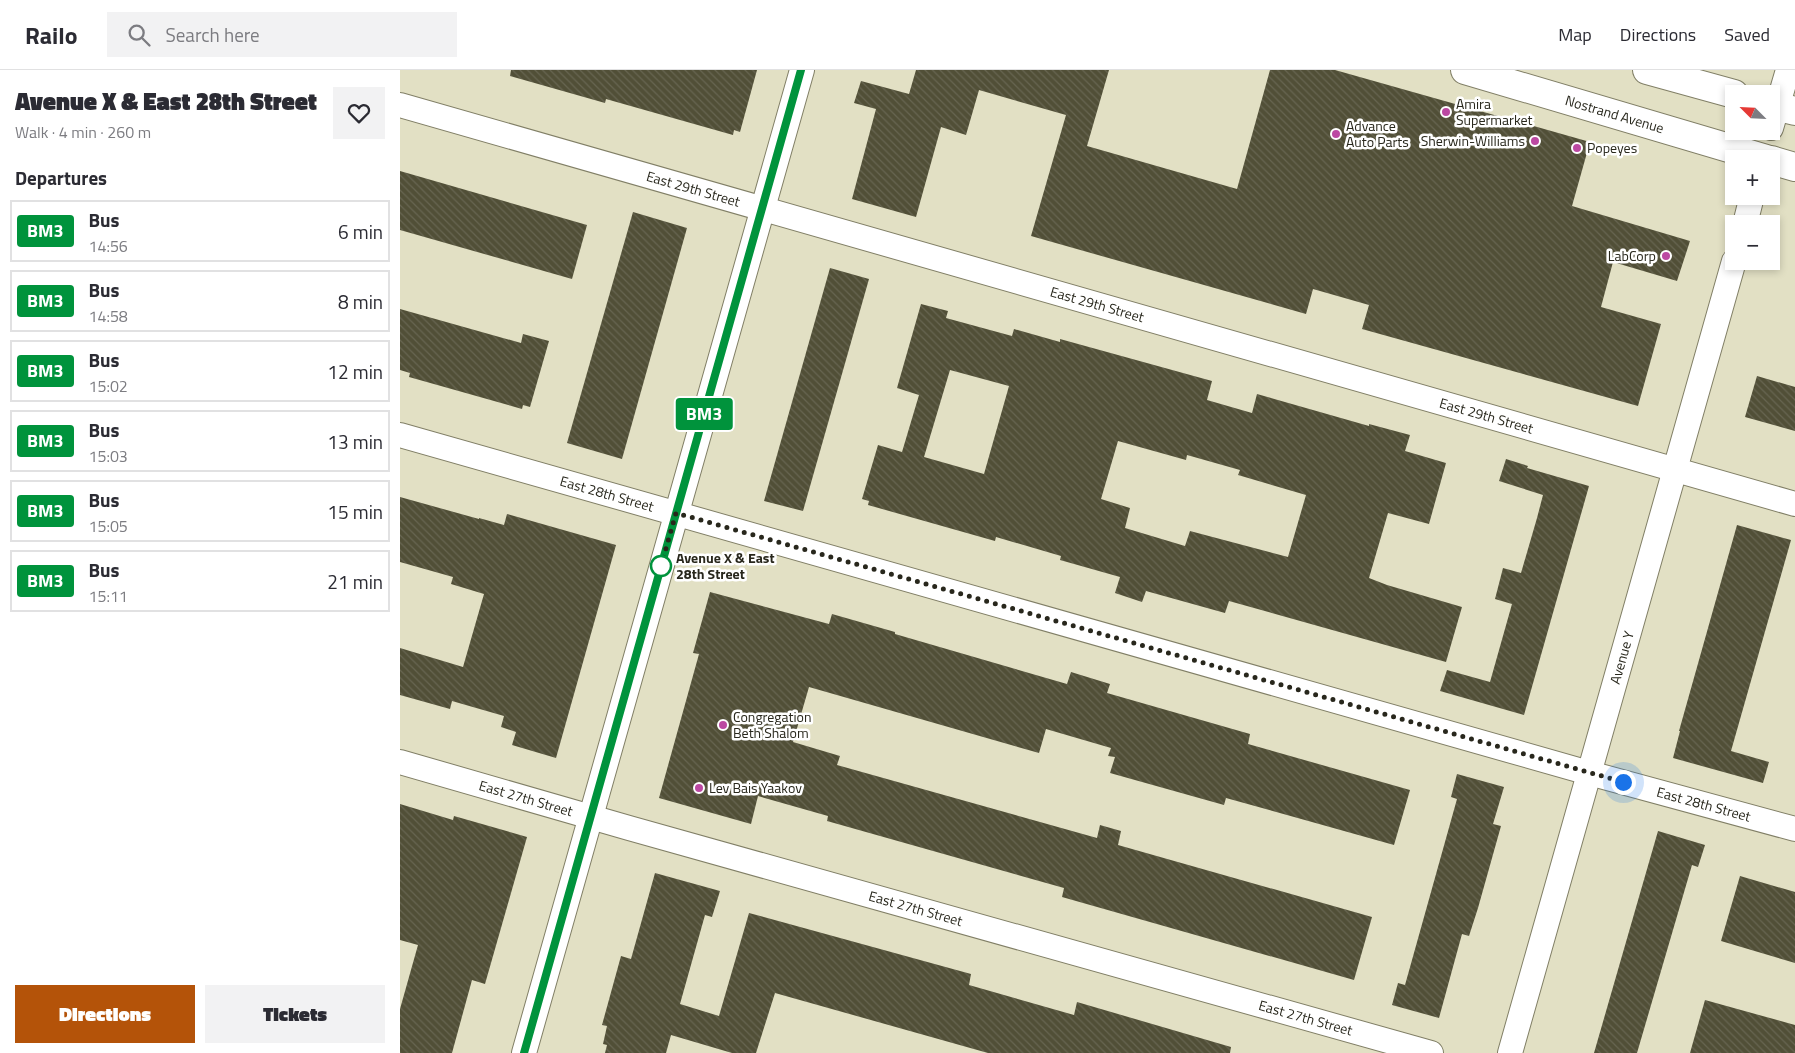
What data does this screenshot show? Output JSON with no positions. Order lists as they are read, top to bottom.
{
  "streets": {
    "main road": ["Nostrand Avenue"],
    "street": [
      "East 29th Street",
      "East 28th Street",
      "Avenue Y",
      "East 27th Street"
    ]
  },
  "crossings": [
    ["East 29th Street", "Avenue Y"],
    ["East 28th Street", "Avenue Y"]
  ],
  "places": [
    "Amira Supermarket",
    "Advance Auto Parts",
    "Sherwin-Williams",
    "Popeyes",
    "LabCorp",
    "Avenue X & East 28th Street",
    "Congregation Beth Shalom",
    "Lev Bais Yaakov"
  ],
  "lines": ["bus line BM3"],
  "north": "top left",
  "page": {
    "header": "Railo",
    "search": "Search here",
    "nav": ["Map", "Directions", "Saved"],
    "heading": [
      ["Avenue X & East 28th Street", "Walk · 4 min · 260 m"],
      "Departures"
    ],
    "on_map": "BM3",
    "map_buttons": ["+", "−"],
    "list": [
      {
        "mark": "BM3",
        "name": "Bus",
        "note": "14:56",
        "value": "6 min"
      },
      {
        "mark": "BM3",
        "name": "Bus",
        "note": "14:58",
        "value": "8 min"
      },
      {
        "mark": "BM3",
        "name": "Bus",
        "note": "15:02",
        "value": "12 min"
      },
      {
        "mark": "BM3",
        "name": "Bus",
        "note": "15:03",
        "value": "13 min"
      },
      {
        "mark": "BM3",
        "name": "Bus",
        "note": "15:05",
        "value": "15 min"
      },
      {
        "mark": "BM3",
        "name": "Bus",
        "note": "15:11",
        "value": "21 min"
      }
    ],
    "buttons": ["Directions", "Tickets"]
  }
}
